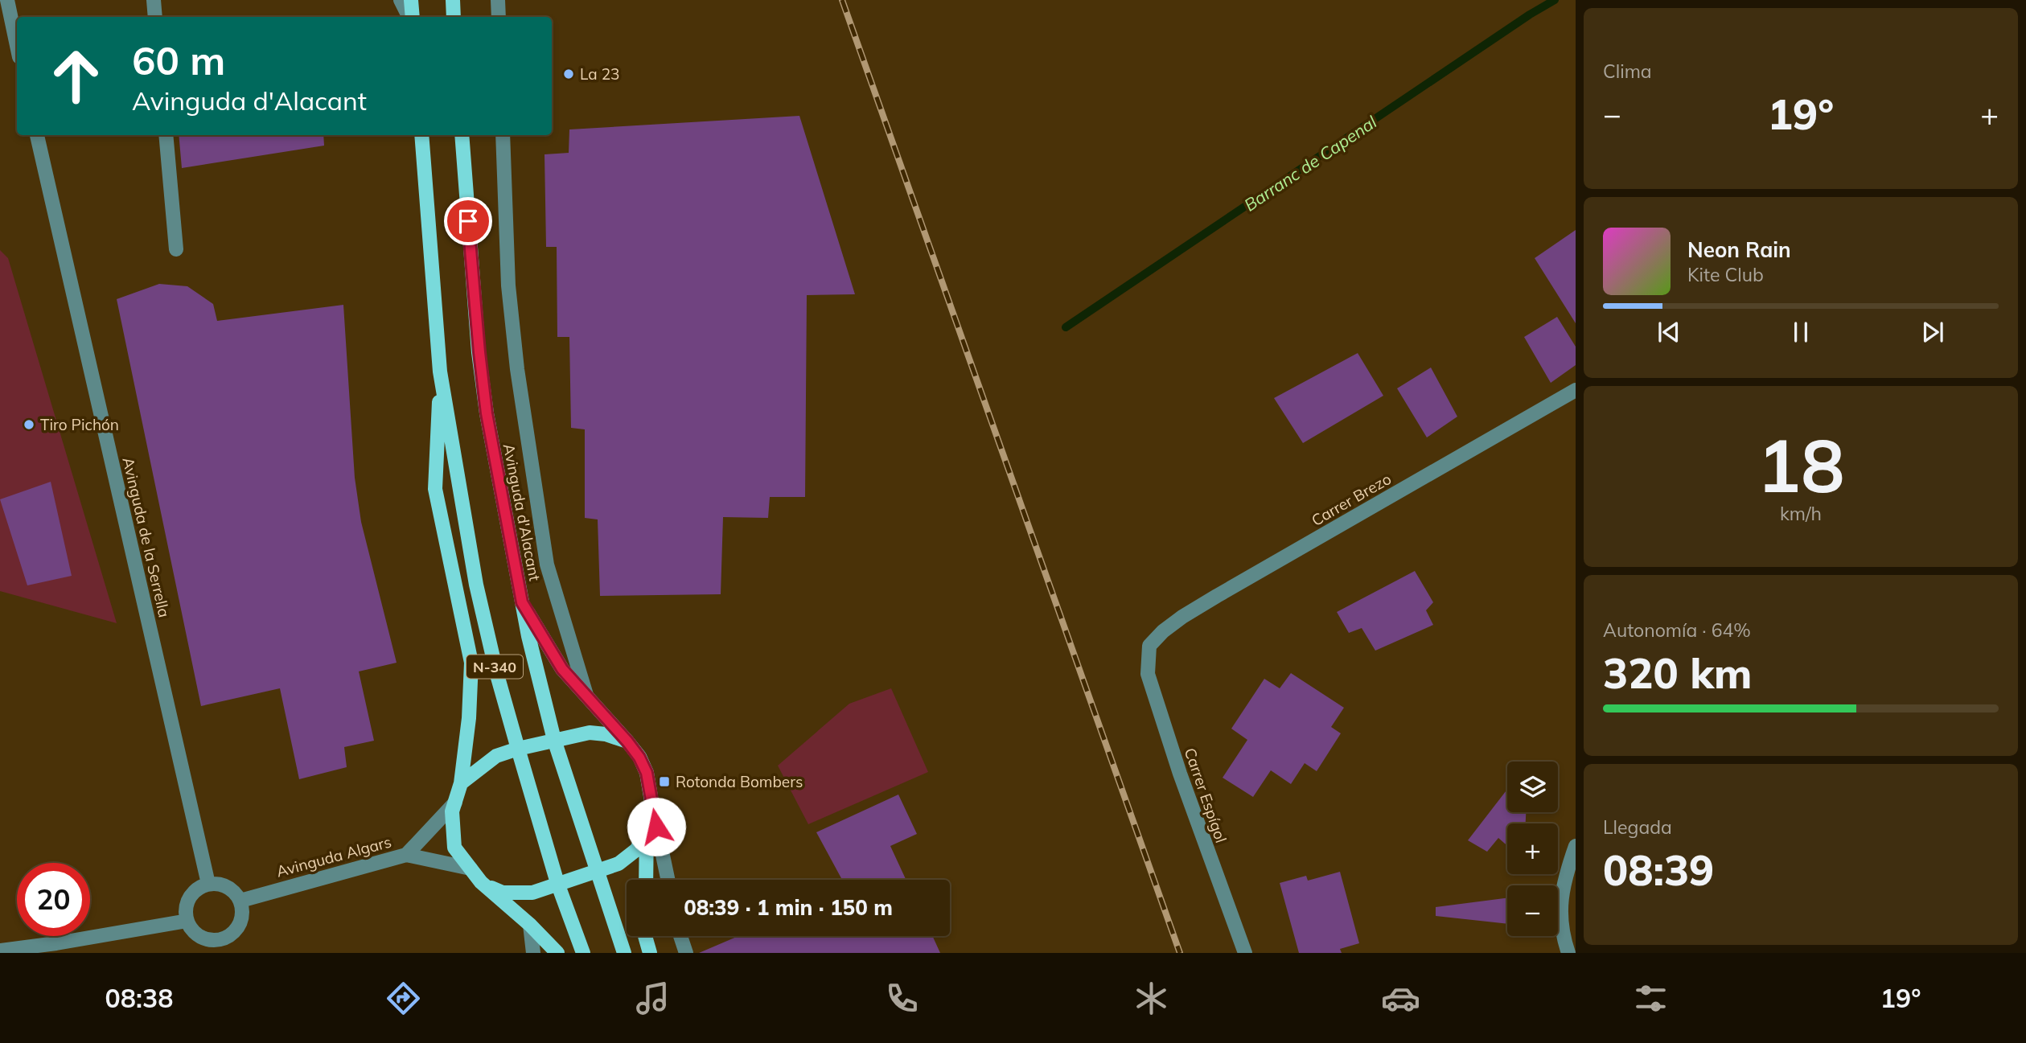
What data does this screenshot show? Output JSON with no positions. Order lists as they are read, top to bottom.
{
  "streets": {
    "main road": ["Avinguda d'Alacant", "N-340"],
    "street": [
      "Carrer Brezo",
      "Avinguda de la Serrella",
      "Carrer Espígol",
      "Avinguda Algars"
    ]
  },
  "crossings": [
    ["Carrer Brezo", "Carrer Espígol"],
    ["Avinguda de la Serrella", "Avinguda Algars"]
  ],
  "water": ["Barranc de Capenal"],
  "places": {
    "other": ["La 23", "Tiro Pichón"],
    "transit": ["Rotonda Bombers"]
  },
  "page": {
    "tile": [
      "Clima",
      ["18", "km/h"],
      ["Autonomía · 64%", "320 km"],
      ["Llegada", "08:39"]
    ],
    "turn": ["60 m", "Avinguda d'Alacant"],
    "heat": ["−", "19°", "+"],
    "song": ["Neon Rain", "Kite Club"],
    "map_buttons": ["+", "−"],
    "limit": "20",
    "trip": "08:39 · 1 min · 150 m",
    "tabs": ["08:38", "19°"]
  }
}
